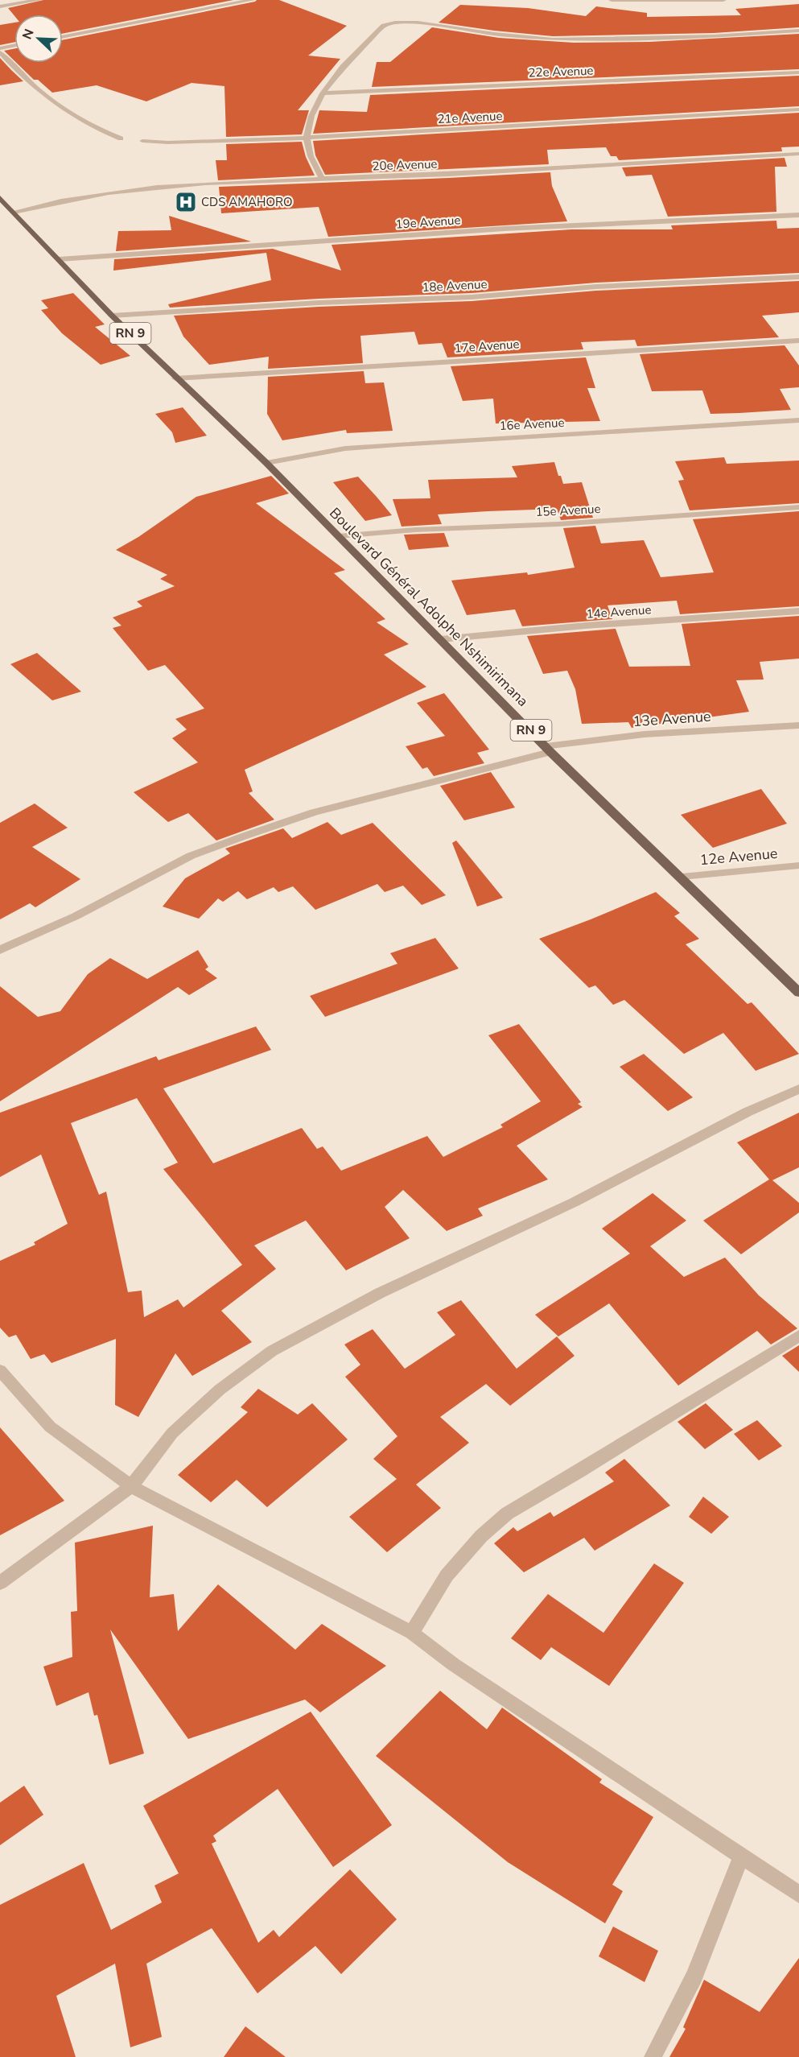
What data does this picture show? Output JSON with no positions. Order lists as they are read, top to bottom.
{
  "streets": {
    "main road": ["RN 9", "Boulevard Général Adolphe Nshimirimana"],
    "street": [
      "22e Avenue",
      "21e Avenue",
      "20e Avenue",
      "19e Avenue",
      "18e Avenue",
      "17e Avenue",
      "16e Avenue",
      "15e Avenue",
      "14e Avenue",
      "13e Avenue",
      "12e Avenue"
    ]
  },
  "crossings": [
    ["20e Avenue", "RN 9"],
    ["19e Avenue", "RN 9"],
    ["18e Avenue", "RN 9"],
    ["RN 9", "17e Avenue"],
    ["RN 9", "16e Avenue"],
    ["RN 9", "Boulevard Général Adolphe Nshimirimana"],
    ["16e Avenue", "Boulevard Général Adolphe Nshimirimana"],
    ["15e Avenue", "Boulevard Général Adolphe Nshimirimana"],
    ["Boulevard Général Adolphe Nshimirimana", "14e Avenue"],
    ["Boulevard Général Adolphe Nshimirimana", "13e Avenue"],
    ["Boulevard Général Adolphe Nshimirimana", "12e Avenue"]
  ],
  "places": {
    "hospital": ["CDS AMAHORO"]
  },
  "north": "top left"
}
